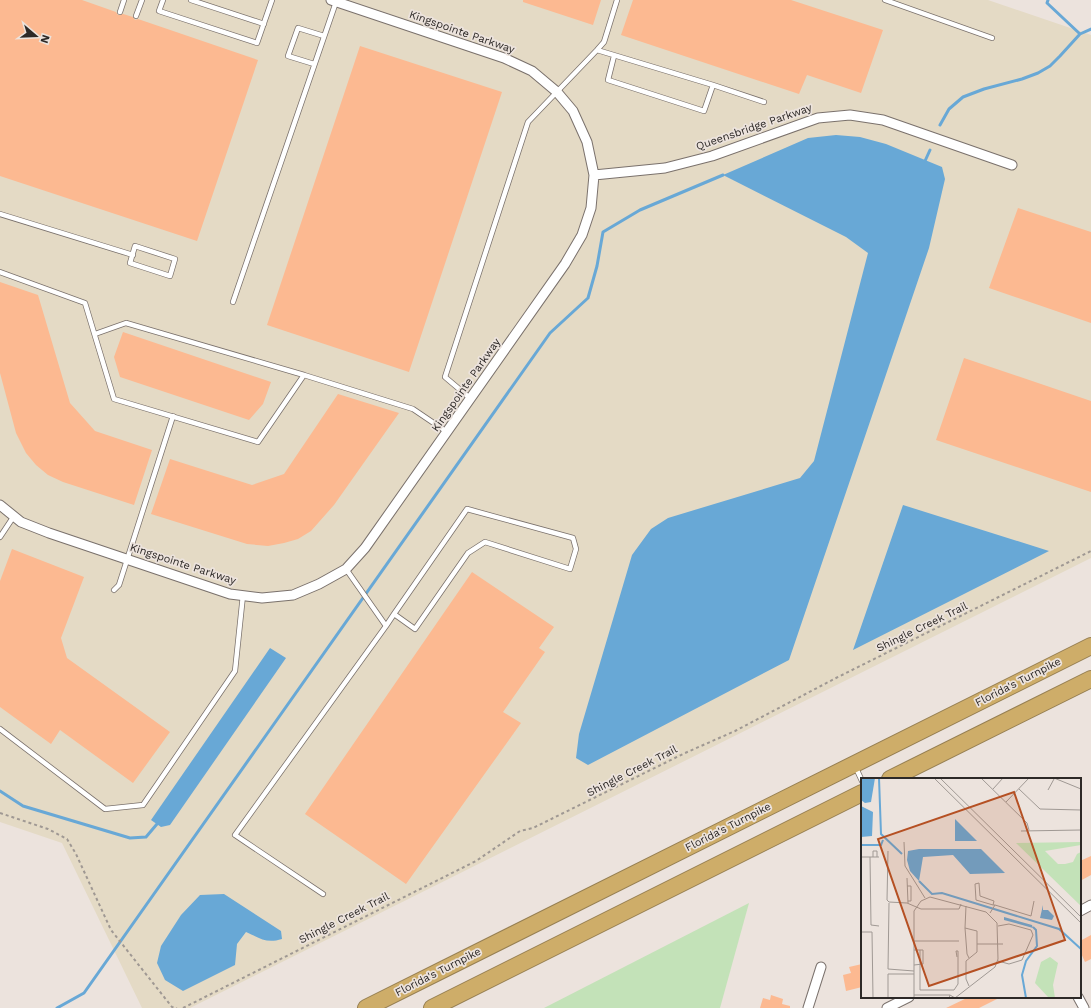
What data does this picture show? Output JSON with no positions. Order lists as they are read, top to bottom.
{
  "streets": {
    "highway": ["Florida's Turnpike"],
    "street": ["Kingspointe Parkway", "Queensbridge Parkway"],
    "path": ["Shingle Creek Trail"]
  },
  "crossings": [
    ["Kingspointe Parkway", "Queensbridge Parkway"]
  ],
  "north": "right"
}
